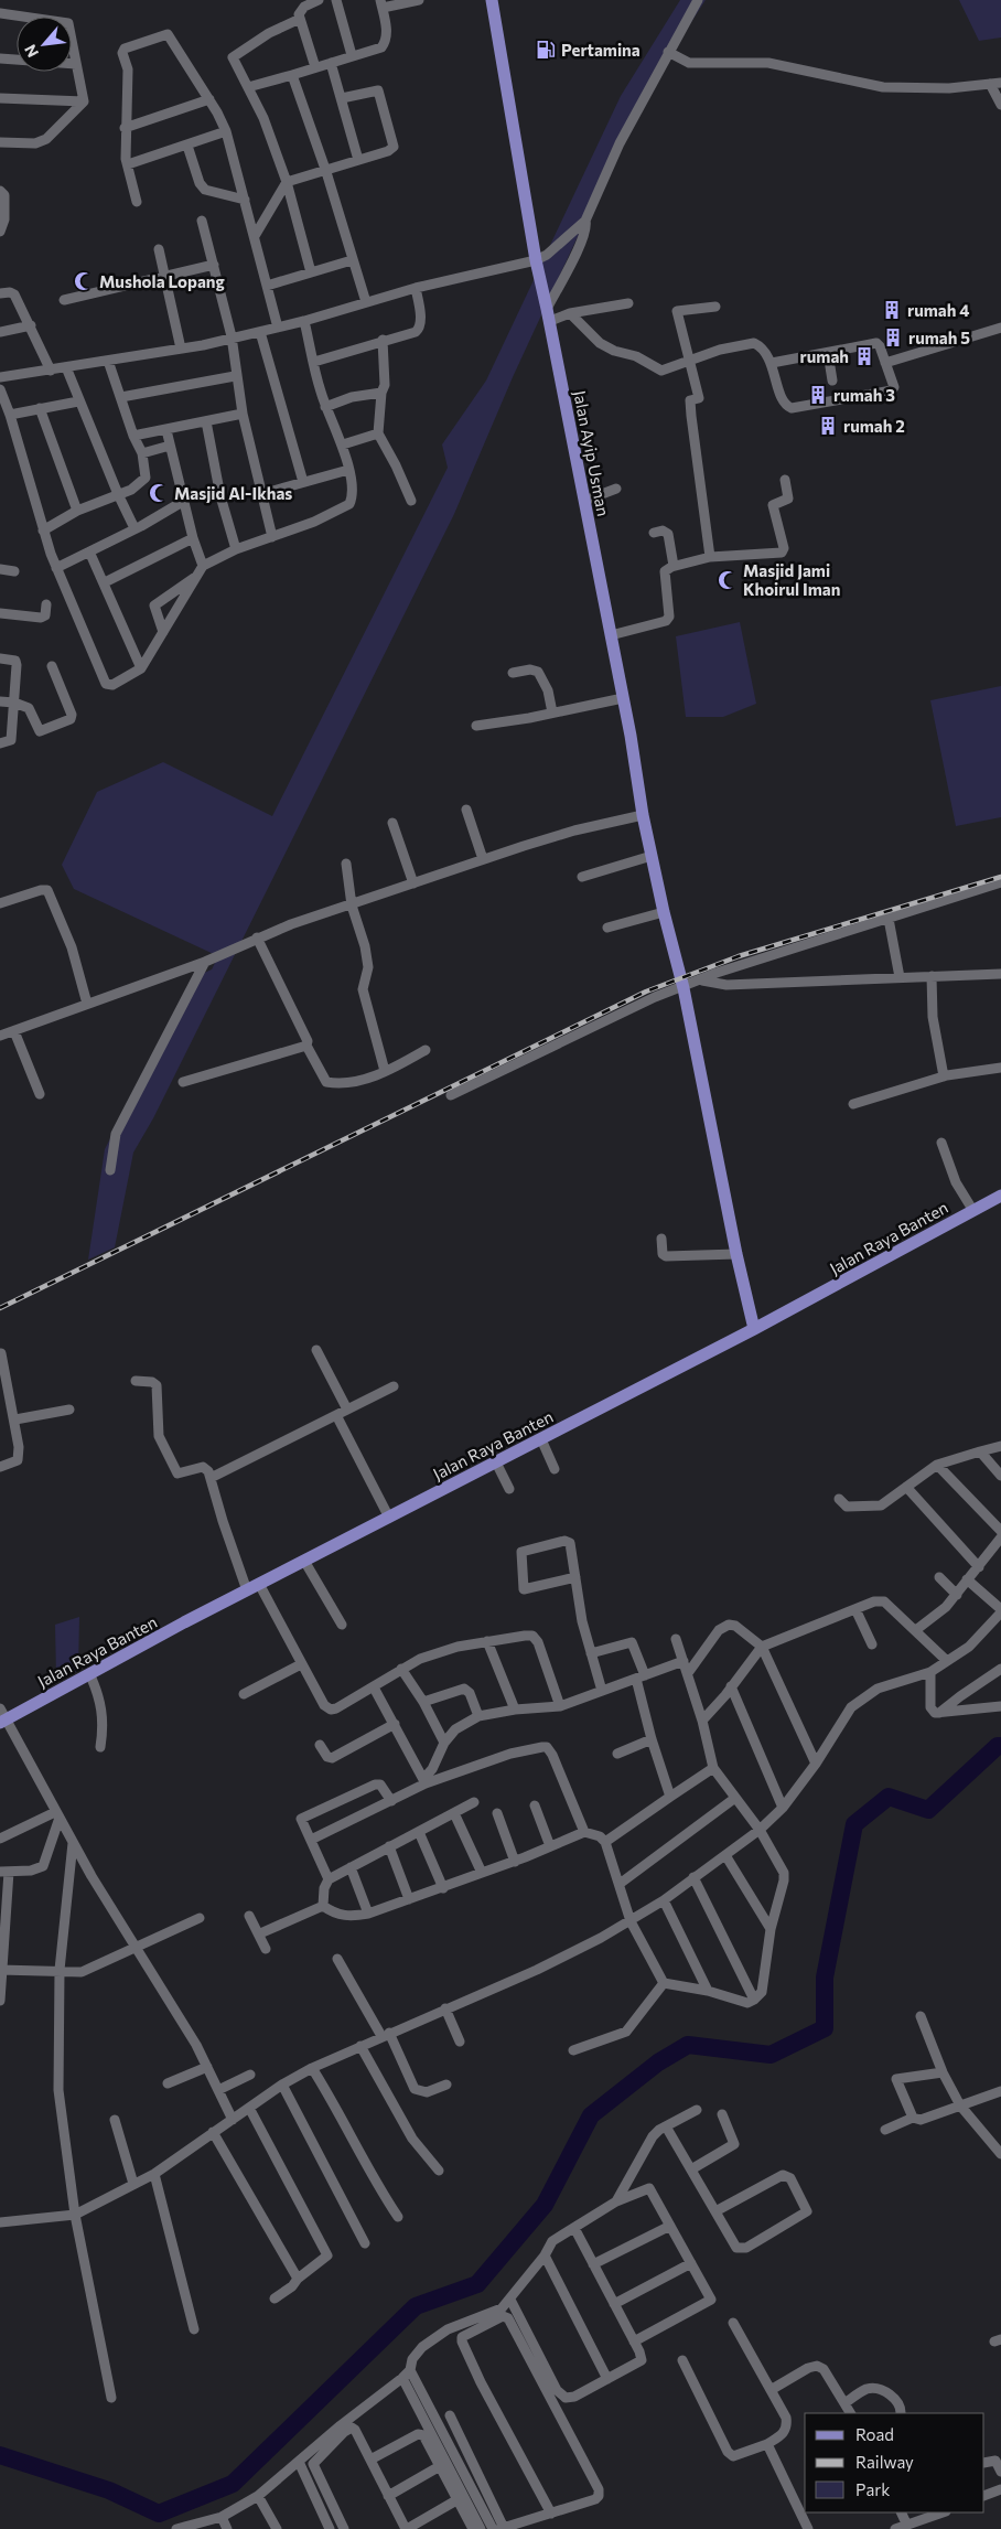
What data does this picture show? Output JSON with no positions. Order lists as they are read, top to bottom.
{
  "streets": {
    "main road": ["Jalan Ayip Usman", "Jalan Raya Banten"]
  },
  "crossings": [
    ["Jalan Ayip Usman", "Jalan Raya Banten"]
  ],
  "places": {
    "fuel station": ["Pertamina"],
    "mosque": ["Mushola Lopang", "Masjid Al-Ikhas", "Masjid Jami Khoirul Iman"],
    "building": [
      "rumah 4",
      "rumah 5",
      "rumah",
      "rumah 3",
      "rumah 2"
    ]
  },
  "legend": ["Road", "Railway", "Park"],
  "north": "bottom left"
}
